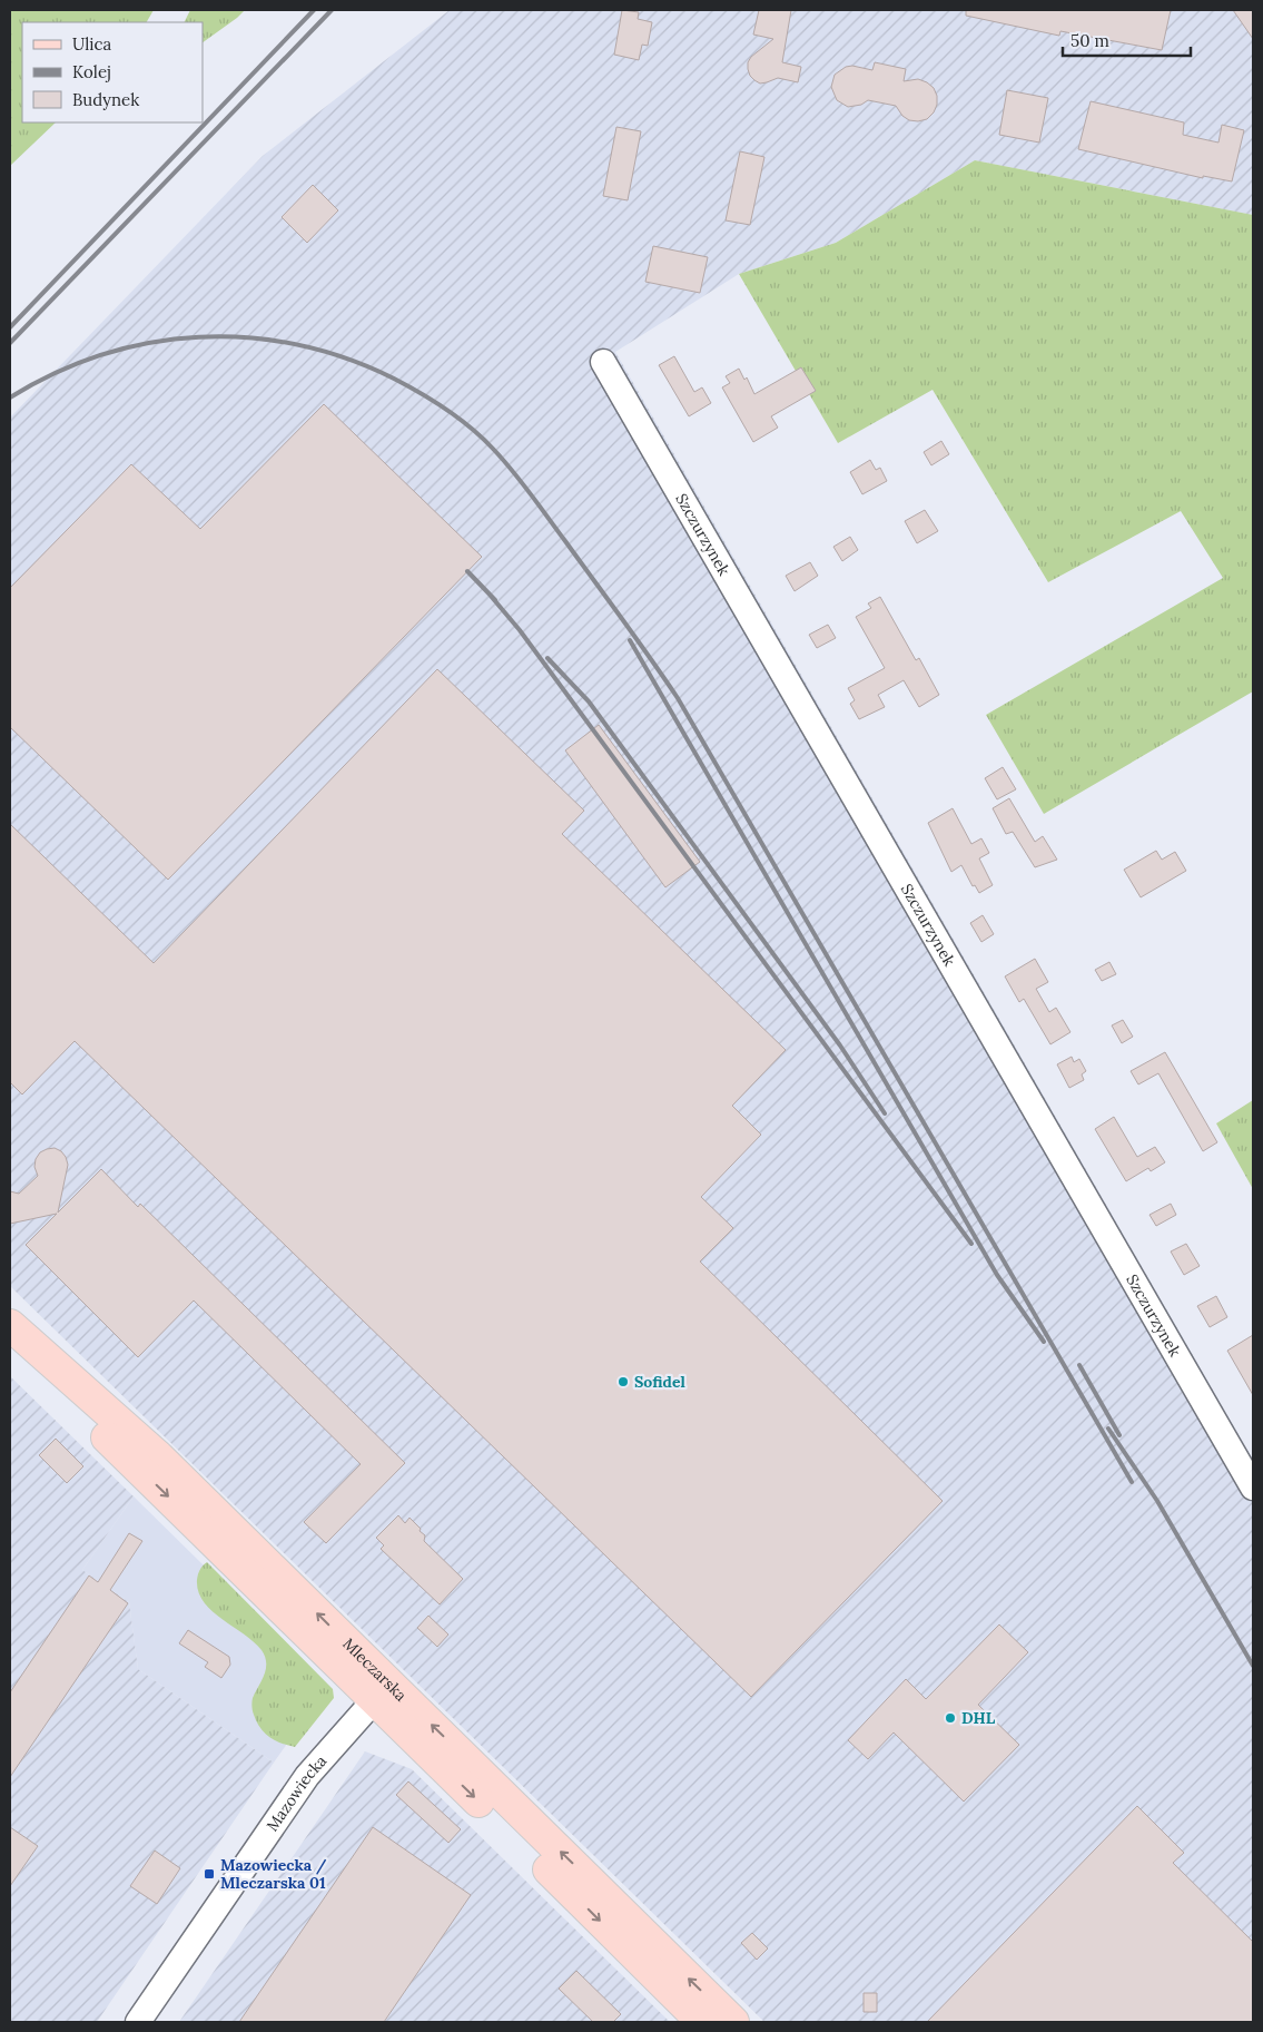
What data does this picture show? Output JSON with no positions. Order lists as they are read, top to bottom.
{
  "streets": {
    "main road": ["Mleczarska"],
    "street": ["Szczurzynek", "Mazowiecka"]
  },
  "crossings": [
    ["Mleczarska", "Mazowiecka"]
  ],
  "places": {
    "other": ["Sofidel", "DHL"],
    "transit": ["Mazowiecka / Mleczarska 01"]
  },
  "legend": ["Ulica", "Kolej", "Budynek"],
  "scale_bar": "50 m"
}
